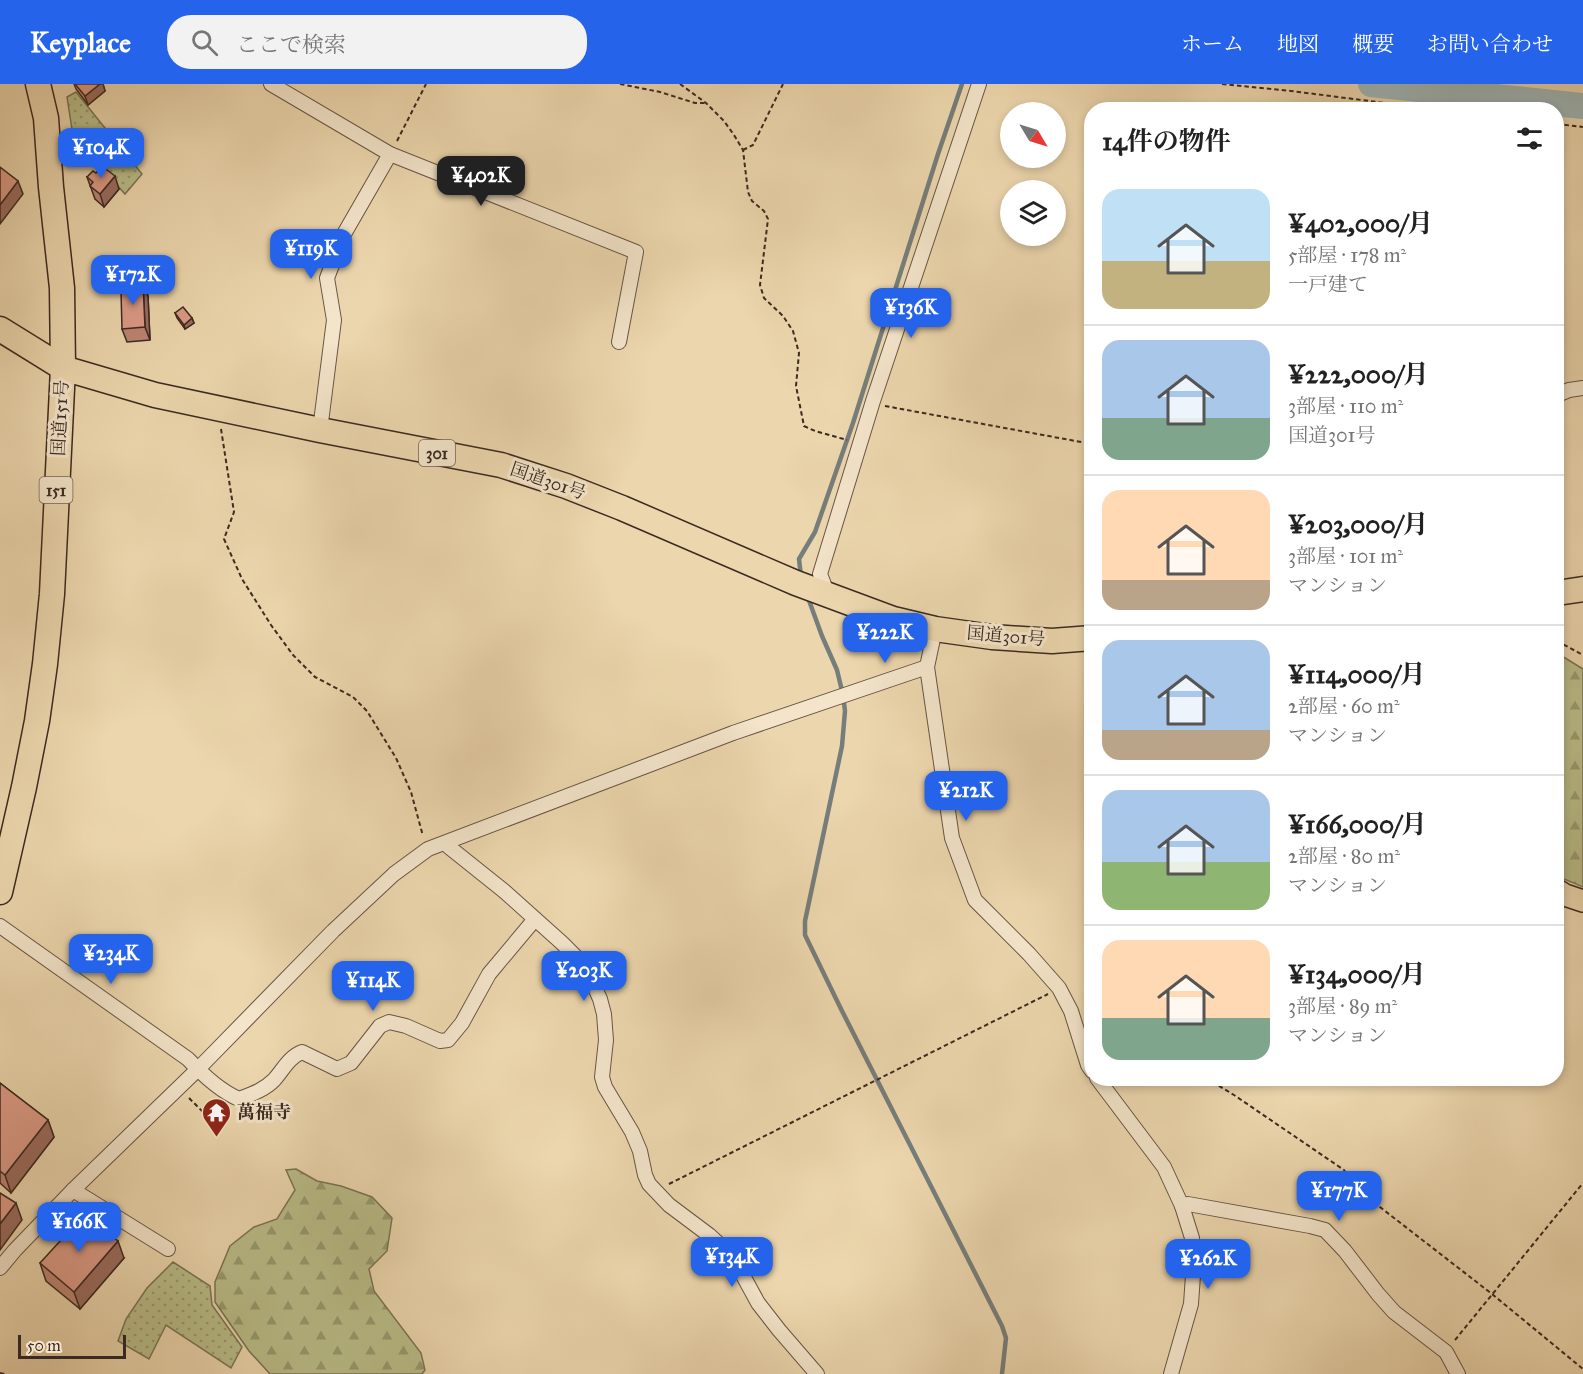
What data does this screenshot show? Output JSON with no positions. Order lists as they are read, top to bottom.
{
  "streets": {
    "highway": [
      "国道151号",
      "301",
      "国道301号",
      "151"
    ]
  },
  "crossings": [
    ["国道151号", "国道301号"]
  ],
  "places": {
    "temple": ["萬福寺"]
  },
  "scale_bar": "50 m",
  "north": "bottom right",
  "page": {
    "header": "Keyplace",
    "search": "ここで検索",
    "nav": [
      "ホーム",
      "地図",
      "概要",
      "お問い合わせ"
    ],
    "heading": "14件の物件",
    "price": [
      "¥104K",
      "¥402K",
      "¥119K",
      "¥172K",
      "¥136K",
      "¥222K",
      "¥212K",
      "¥234K",
      "¥203K",
      "¥114K",
      "¥177K",
      "¥166K",
      "¥134K",
      "¥262K"
    ],
    "list": [
      {
        "name": "¥402,000/月",
        "note": "5部屋 · 178 m² · 一戸建て"
      },
      {
        "name": "¥222,000/月",
        "note": "3部屋 · 110 m² · 国道301号"
      },
      {
        "name": "¥203,000/月",
        "note": "3部屋 · 101 m² · マンション"
      },
      {
        "name": "¥114,000/月",
        "note": "2部屋 · 60 m² · マンション"
      },
      {
        "name": "¥166,000/月",
        "note": "2部屋 · 80 m² · マンション"
      },
      {
        "name": "¥134,000/月",
        "note": "3部屋 · 89 m² · マンション"
      }
    ],
    "scale": "50 m"
  }
}
